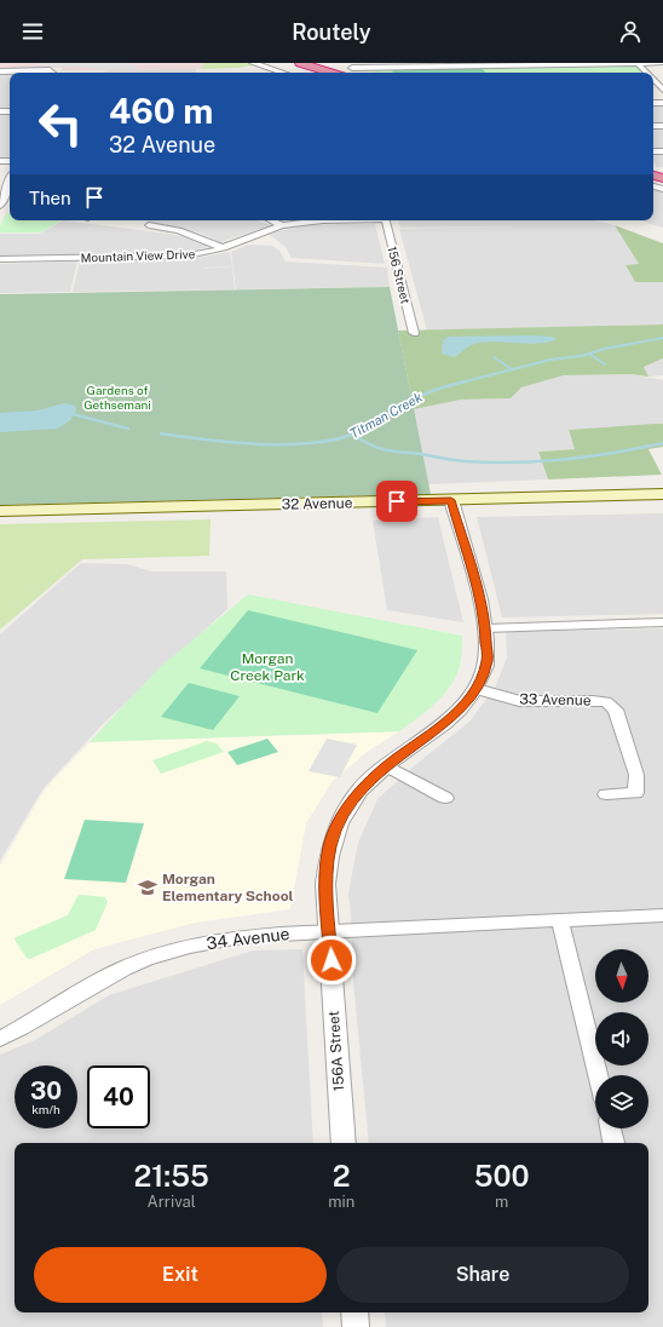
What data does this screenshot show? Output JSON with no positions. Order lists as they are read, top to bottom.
{
  "streets": {
    "main road": ["32 Avenue"],
    "street": [
      "Mountain View Drive",
      "156 Street",
      "33 Avenue",
      "34 Avenue",
      "156A Street"
    ]
  },
  "crossings": [
    ["32 Avenue", "156A Street"],
    ["33 Avenue", "156A Street"],
    ["34 Avenue", "156A Street"]
  ],
  "water": ["Titman Creek"],
  "parks": ["Gardens of Gethsemani", "Morgan Creek Park"],
  "places": {
    "school or university": ["Morgan Elementary School"]
  },
  "north": "bottom",
  "page": {
    "header": "Routely",
    "turn": ["460 m", "32 Avenue"],
    "then": "Then",
    "speed": "30 km/h",
    "limit": "40",
    "eta": [
      "21:55",
      "Arrival",
      "2",
      "min",
      "500",
      "m"
    ],
    "buttons": ["Exit", "Share"]
  }
}
